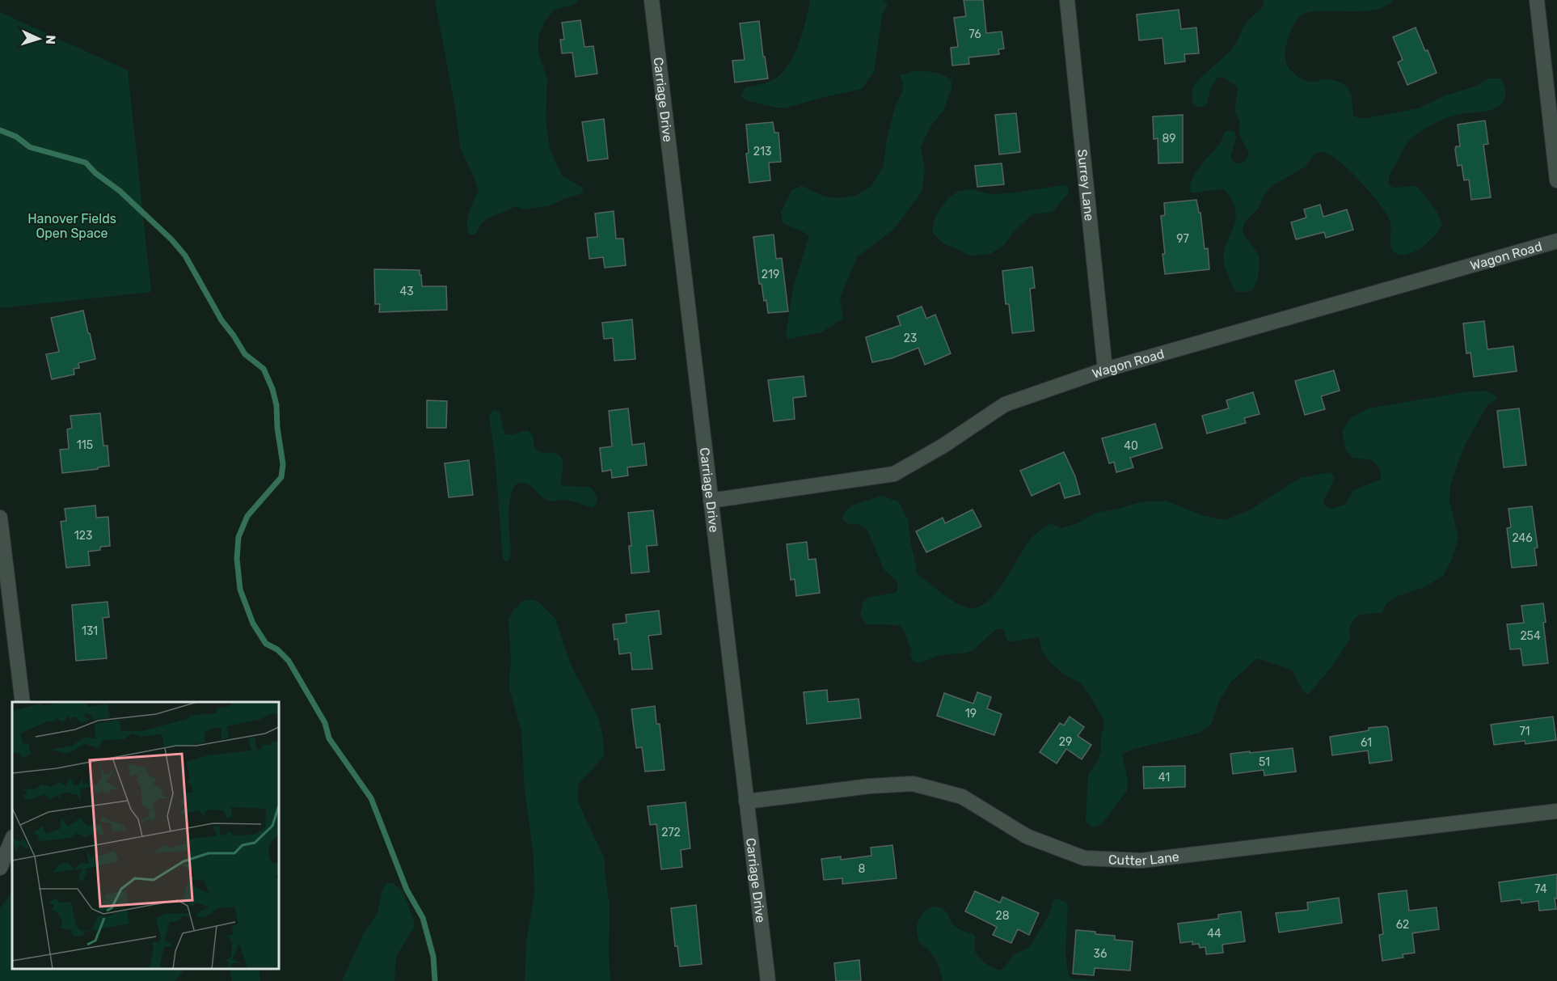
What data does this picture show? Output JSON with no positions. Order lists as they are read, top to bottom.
{
  "streets": {
    "street": [
      "Carriage Drive",
      "Surrey Lane",
      "Wagon Road",
      "Cutter Lane"
    ]
  },
  "crossings": [
    ["Carriage Drive", "Wagon Road"],
    ["Carriage Drive", "Cutter Lane"],
    ["Surrey Lane", "Wagon Road"]
  ],
  "parks": ["Hanover Fields Open Space"],
  "house_numbers": [
    "76",
    "89",
    "213",
    "97",
    "219",
    "43",
    "23",
    "115",
    "40",
    "123",
    "246",
    "131",
    "254",
    "19",
    "71",
    "29",
    "61",
    "51",
    "41",
    "272",
    "8",
    "74",
    "28",
    "62",
    "44",
    "36"
  ],
  "north": "right"
}
